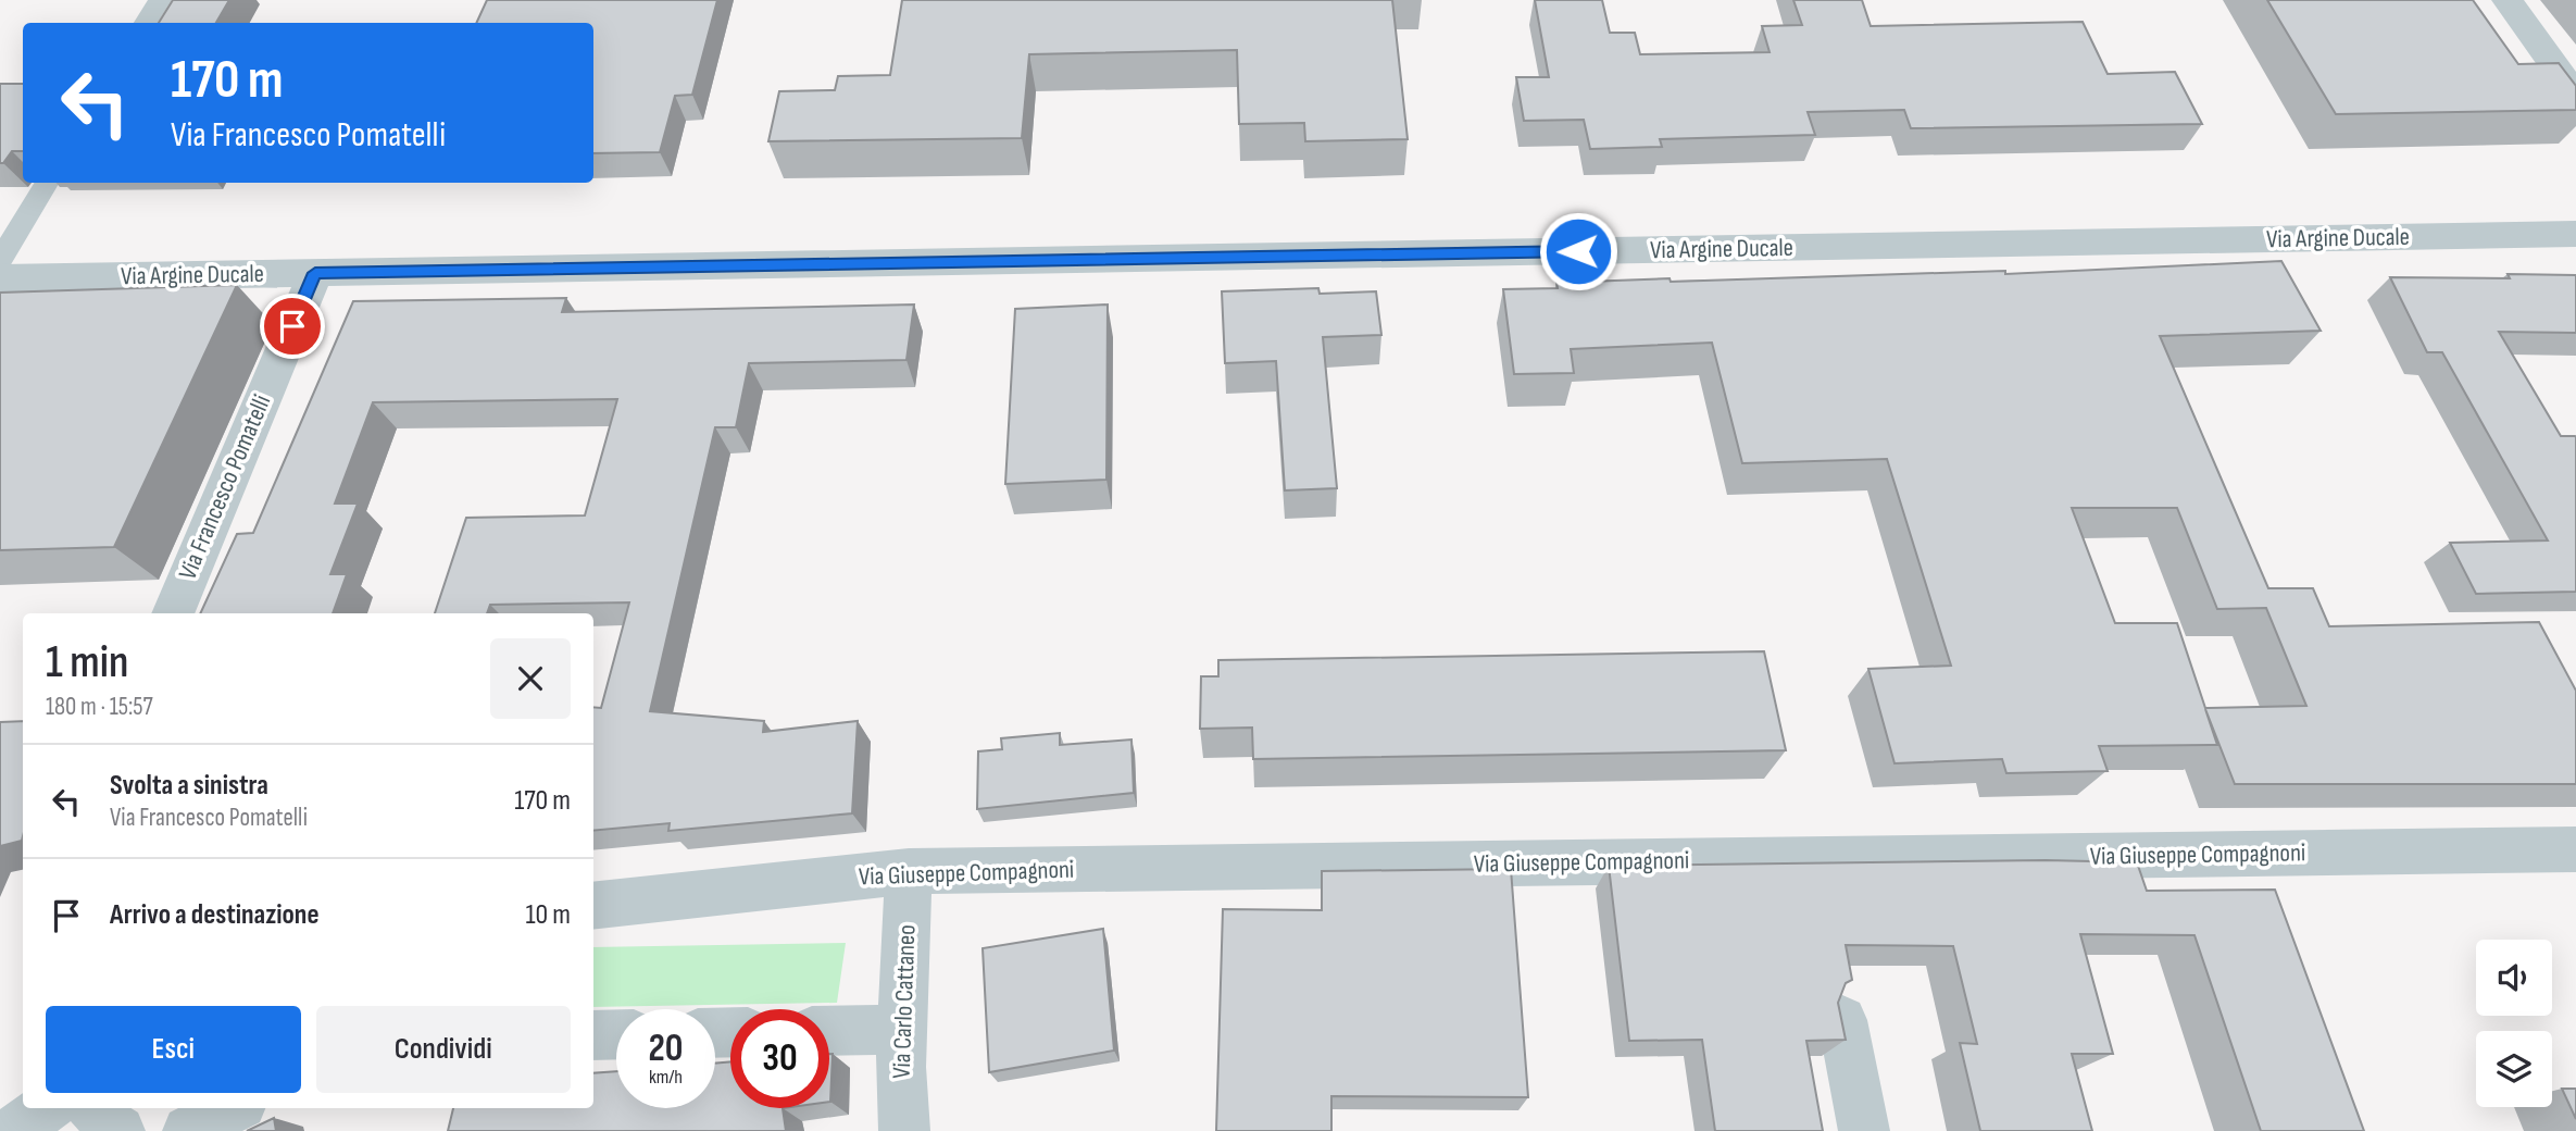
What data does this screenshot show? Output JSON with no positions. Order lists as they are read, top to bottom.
{
  "streets": {
    "street": [
      "Via Argine Ducale",
      "Via Francesco Pomatelli",
      "Via Giuseppe Compagnoni",
      "Via Carlo Cattaneo"
    ]
  },
  "crossings": [
    ["Via Argine Ducale", "Via Francesco Pomatelli"],
    ["Via Giuseppe Compagnoni", "Via Carlo Cattaneo"]
  ],
  "page": {
    "turn": ["170 m", "Via Francesco Pomatelli"],
    "heading": ["1 min", "180 m · 15:57"],
    "list": [
      {
        "name": "Svolta a sinistra",
        "note": "Via Francesco Pomatelli",
        "value": "170 m"
      },
      {
        "name": "Arrivo a destinazione",
        "value": "10 m"
      }
    ],
    "buttons": ["Esci", "Condividi"],
    "speed": "20 km/h",
    "limit": "30"
  }
}
